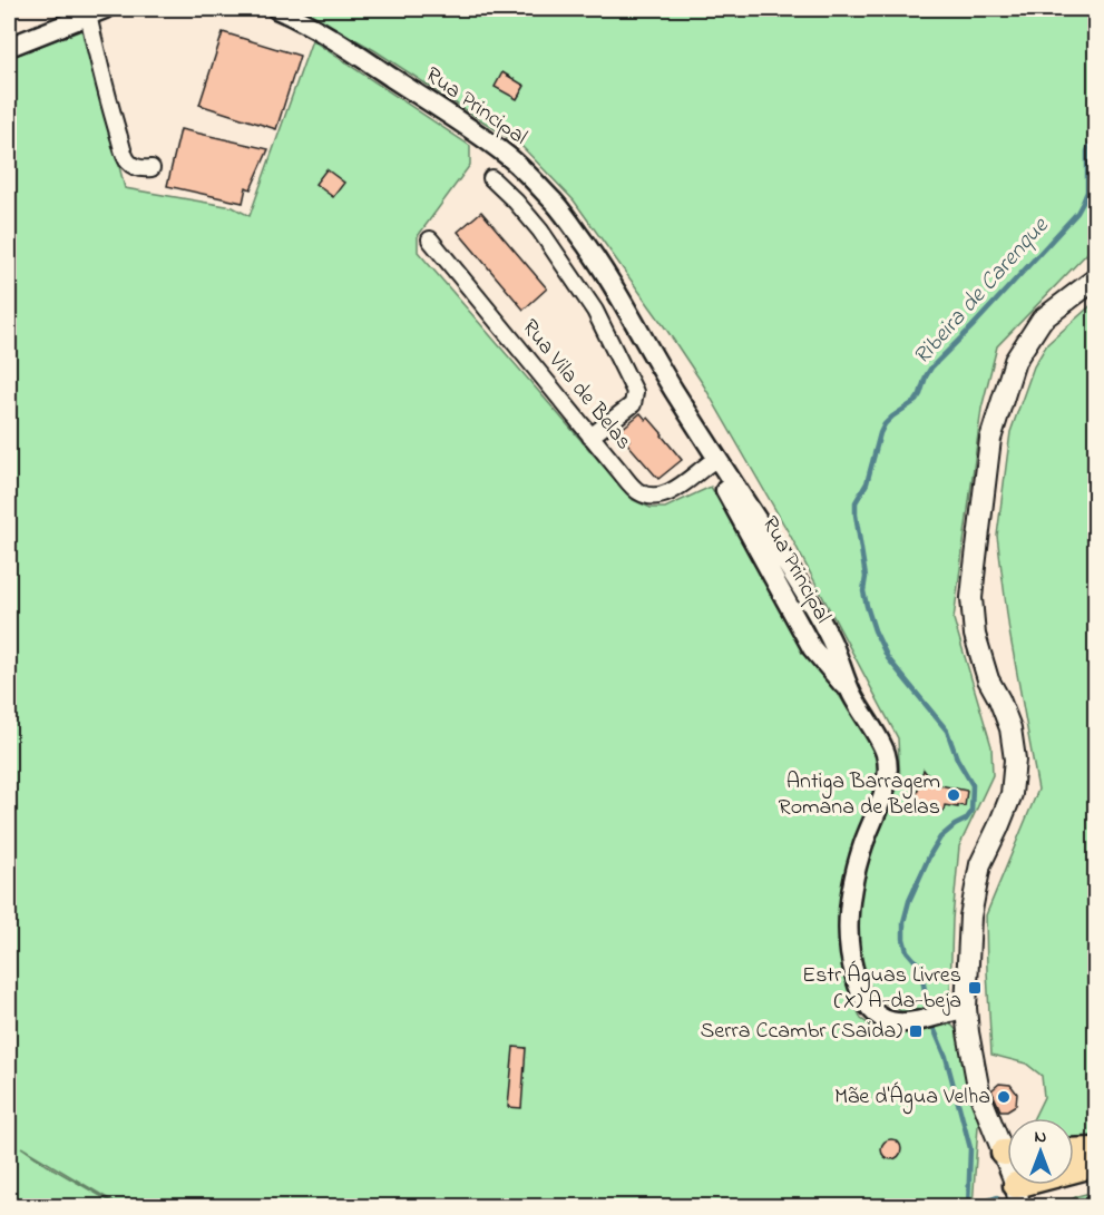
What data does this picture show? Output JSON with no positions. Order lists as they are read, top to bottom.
{
  "streets": {
    "street": ["Rua Principal", "Rua Vila de Belas"]
  },
  "crossings": [
    ["Rua Principal", "Rua Vila de Belas"]
  ],
  "water": ["Ribeira de Carenque"],
  "places": {
    "other": ["Antiga Barragem Romana de Belas", "Mãe d'Água Velha"],
    "transit": ["Estr Águas Livres (X) A-da-beja", "Serra Ccambr (Saida)"]
  },
  "north": "top"
}
